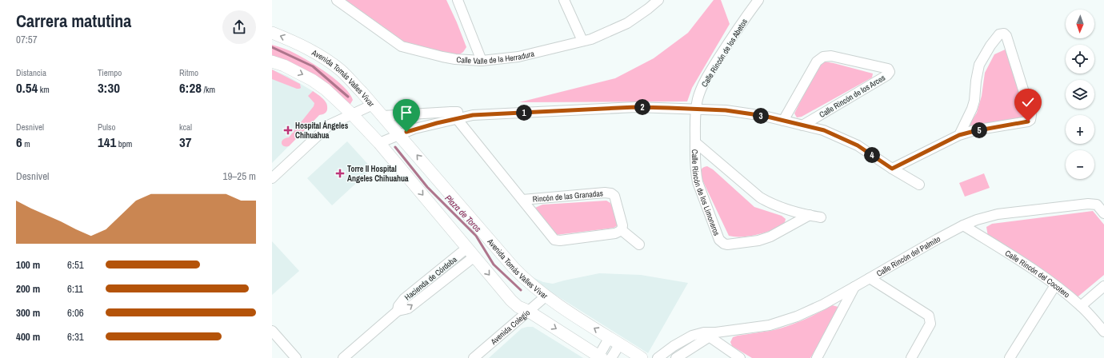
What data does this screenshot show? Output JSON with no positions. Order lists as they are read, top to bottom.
{
  "streets": {
    "main road": ["Avenida Tomás Valles Vivar"],
    "street": [
      "Calle Rincón de los Abetos",
      "Calle Valle de la Herradura",
      "Calle Rincón de los Arces",
      "Calle Rincón de los Limoneros",
      "Rincón de las Granadas",
      "Calle Rincón del Palmito",
      "Calle Rincón del Cocotero",
      "Hacienda de Córdoba",
      "Avenida Colegio"
    ]
  },
  "crossings": [
    ["Calle Rincón de los Abetos", "Calle Rincón de los Limoneros"],
    ["Avenida Tomás Valles Vivar", "Avenida Colegio"],
    ["Calle Rincón del Palmito", "Calle Rincón del Cocotero"]
  ],
  "water": ["Plaza de Toros"],
  "places": {
    "health": ["Hospital Ángeles Chihuahua", "Torre II Hospital Angeles Chihuahua"]
  },
  "north": "bottom",
  "page": {
    "heading": ["Carrera matutina", "07:57"],
    "map_buttons": ["+", "−"],
    "stats": [
      ["Distancia", "0.54 km"],
      ["Tiempo", "3:30"],
      ["Ritmo", "6:28 /km"],
      ["Desnivel", "6 m"],
      ["Pulso", "141 bpm"],
      ["kcal", "37"]
    ],
    "pins": [
      "2",
      "1",
      "3",
      "5",
      "4"
    ],
    "chart": ["Desnivel", "19–25 m"],
    "list": [
      {
        "name": "100 m",
        "note": "6:51"
      },
      {
        "name": "200 m",
        "note": "6:11"
      },
      {
        "name": "300 m",
        "note": "6:06"
      },
      {
        "name": "400 m",
        "note": "6:31"
      }
    ]
  }
}
